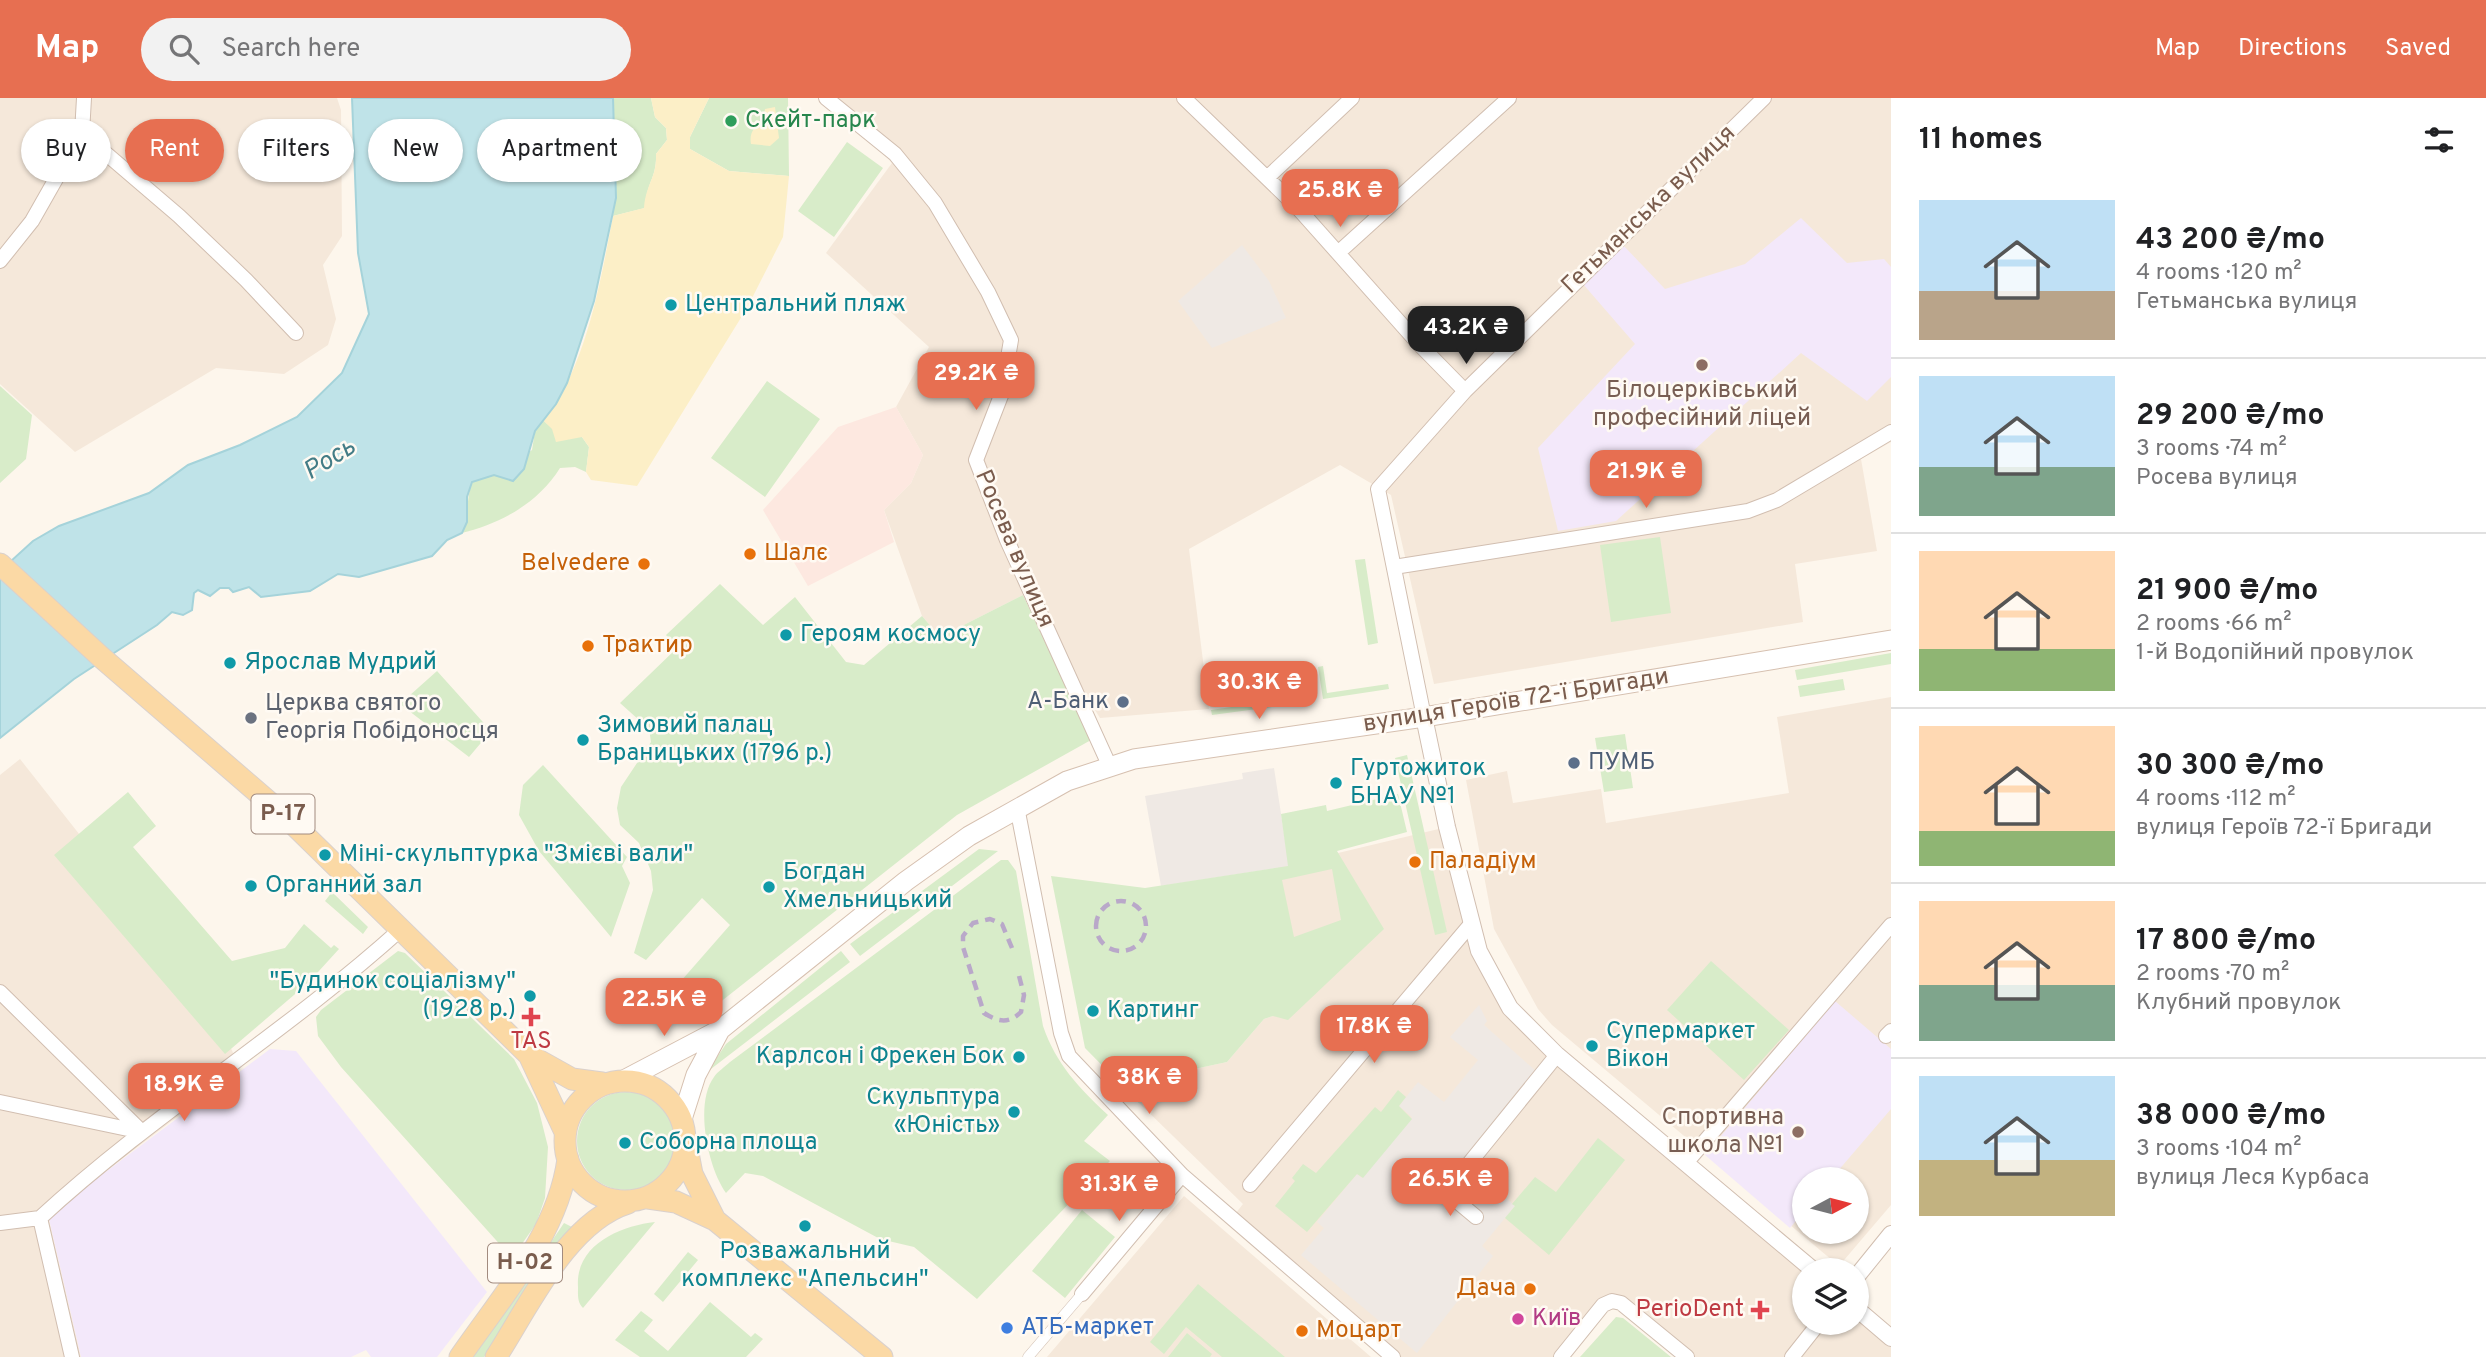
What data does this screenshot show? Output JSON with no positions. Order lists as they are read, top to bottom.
{
  "streets": {
    "main road": ["вулиця Героїв 72-ї Бригади", "Р-17", "Н-02"],
    "street": ["Гетьманська вулиця", "Росева вулиця"]
  },
  "crossings": [
    ["Гетьманська вулиця", "вулиця Героїв 72-ї Бригади"],
    ["Росева вулиця", "вулиця Героїв 72-ї Бригади"],
    ["вулиця Героїв 72-ї Бригади", "Р-17"],
    ["вулиця Героїв 72-ї Бригади", "Н-02"],
    ["Р-17", "Н-02"]
  ],
  "water": ["Рось"],
  "places": {
    "other": [
      "Скейт-парк",
      "Центральний пляж",
      "Білоцерківський професійний ліцей",
      "Шалє",
      "Belvedere",
      "Героям космосу",
      "Трактир",
      "Ярослав Мудрий",
      "А-Банк",
      "Церква святого Георгія Побідоносця",
      "Зимовий палац Браницьких (1796 р.)",
      "ПУМБ",
      "Гуртожиток БНАУ №1",
      "Міні-скульптурка \"Змієві вали\"",
      "Паладіум",
      "Органний зал",
      "Богдан Хмельницький",
      "\"Будинок соціалізму\" (1928 р.)",
      "Картинг",
      "Супермаркет Вікон",
      "Карлсон і Фрекен Бок",
      "Скульптура «Юність»",
      "Спортивна школа №1",
      "Соборна площа",
      "Розважальний комплекс \"Апельсин\"",
      "Дача",
      "Київ",
      "АТБ-маркет",
      "Моцарт"
    ],
    "health": ["TAS", "PerioDent"]
  },
  "north": "right",
  "page": {
    "header": "Map",
    "search": "Search here",
    "nav": ["Map", "Directions", "Saved"],
    "heading": "11 homes",
    "chip": [
      "Buy",
      "Rent",
      "Filters",
      "New",
      "Apartment"
    ],
    "price": [
      "25.8K ₴",
      "43.2K ₴",
      "29.2K ₴",
      "21.9K ₴",
      "30.3K ₴",
      "22.5K ₴",
      "17.8K ₴",
      "38K ₴",
      "18.9K ₴",
      "26.5K ₴",
      "31.3K ₴"
    ],
    "list": [
      {
        "name": "43 200 ₴/mo",
        "note": "4 rooms · 120 m² · Гетьманська вулиця"
      },
      {
        "name": "29 200 ₴/mo",
        "note": "3 rooms · 74 m² · Росева вулиця"
      },
      {
        "name": "21 900 ₴/mo",
        "note": "2 rooms · 66 m² · 1-й Водопійний провулок"
      },
      {
        "name": "30 300 ₴/mo",
        "note": "4 rooms · 112 m² · вулиця Героїв 72-ї Бригади"
      },
      {
        "name": "17 800 ₴/mo",
        "note": "2 rooms · 70 m² · Клубний провулок"
      },
      {
        "name": "38 000 ₴/mo",
        "note": "3 rooms · 104 m² · вулиця Леся Курбаса"
      }
    ]
  }
}
